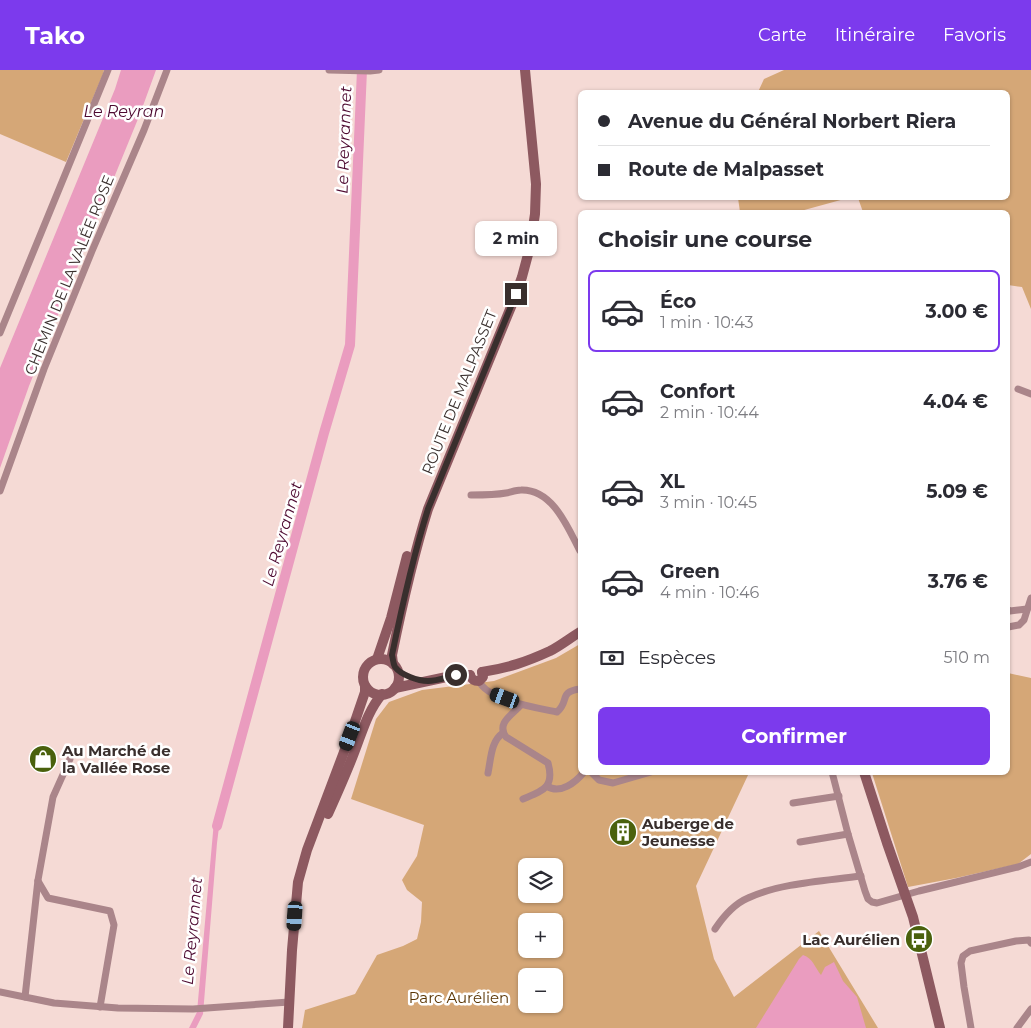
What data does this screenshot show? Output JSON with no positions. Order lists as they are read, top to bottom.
{
  "streets": {
    "main road": ["ROUTE DE MALPASSET"],
    "street": ["CHEMIN DE LA VALÉE ROSE"]
  },
  "water": ["Le Reyran", "Le Reyrannet"],
  "parks": ["Parc Aurélien"],
  "places": {
    "shop": ["Au Marché de la Vallée Rose"],
    "building": ["Auberge de Jeunesse"],
    "bus stop": ["Lac Aurélien"]
  },
  "page": {
    "header": "Tako",
    "nav": ["Carte", "Itinéraire", "Favoris"],
    "banner": ["Avenue du Général Norbert Riera", "Route de Malpasset"],
    "heading": "Choisir une course",
    "bubble": "2 min",
    "list": [
      {
        "name": "Éco",
        "note": "1 min · 10:43",
        "value": "3.00 €"
      },
      {
        "name": "Confort",
        "note": "2 min · 10:44",
        "value": "4.04 €"
      },
      {
        "name": "XL",
        "note": "3 min · 10:45",
        "value": "5.09 €"
      },
      {
        "name": "Green",
        "note": "4 min · 10:46",
        "value": "3.76 €"
      }
    ],
    "pay": ["Espèces", "510 m"],
    "buttons": "Confirmer",
    "map_buttons": ["+", "−"]
  }
}
